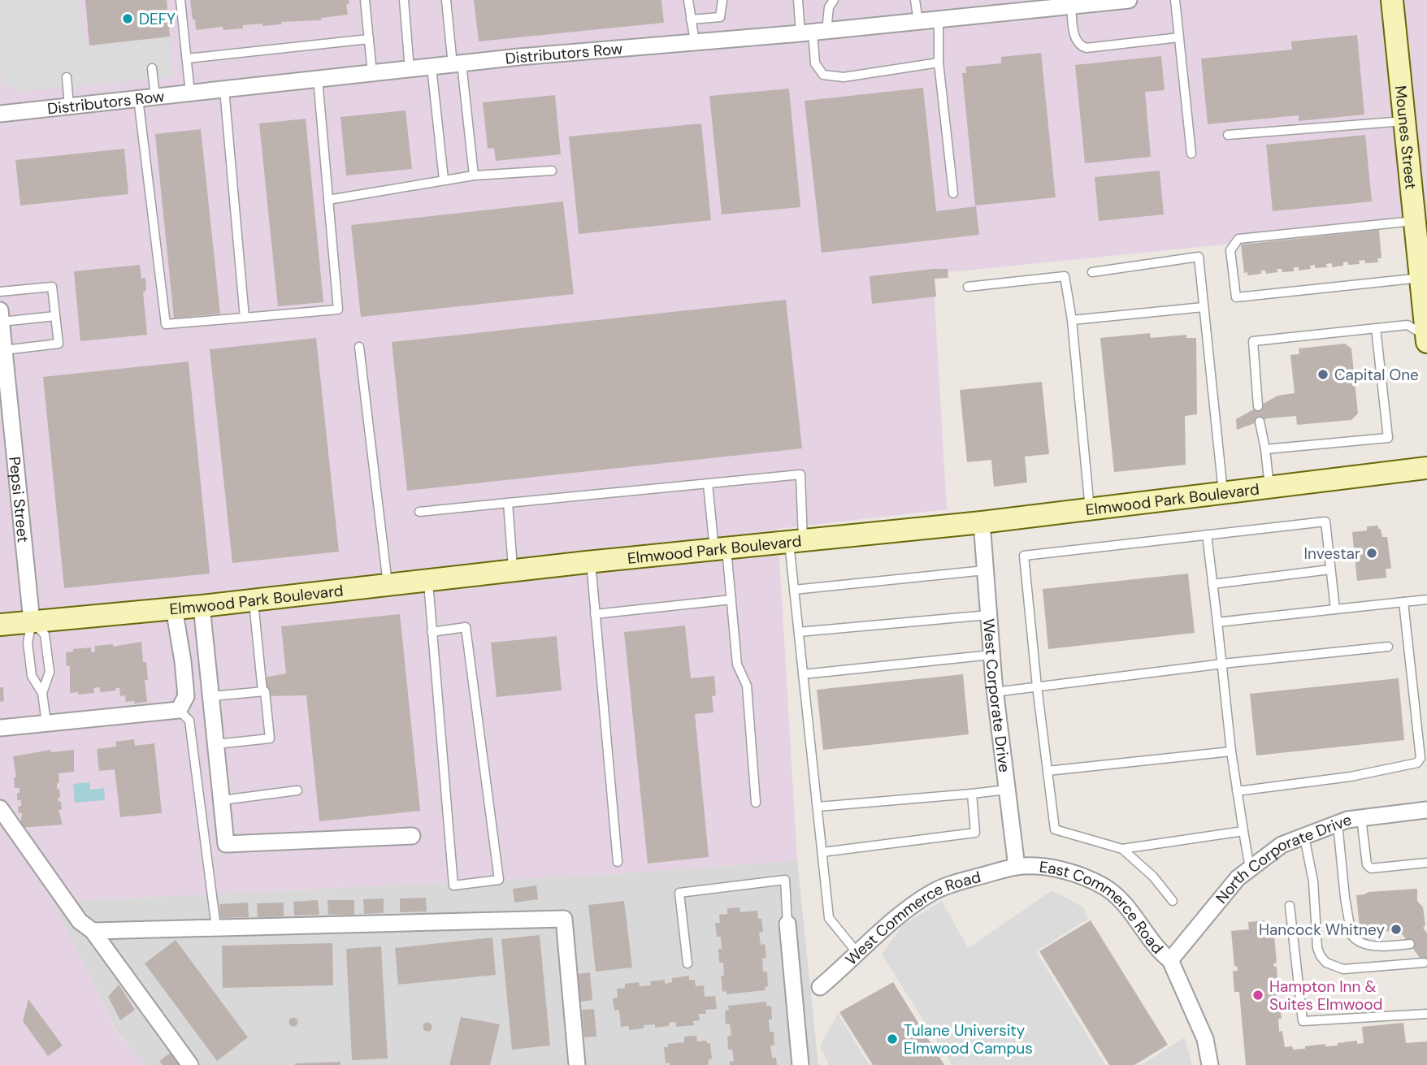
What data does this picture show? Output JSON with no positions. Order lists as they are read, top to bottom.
{
  "streets": {
    "street": [
      "Distributors Row",
      "Mounes Street",
      "Elmwood Park Boulevard",
      "Pepsi Street",
      "West Corporate Drive",
      "North Corporate Drive",
      "East Commerce Road",
      "West Commerce Road"
    ]
  },
  "crossings": [
    ["Elmwood Park Boulevard", "Pepsi Street"],
    ["Elmwood Park Boulevard", "West Corporate Drive"],
    ["West Corporate Drive", "East Commerce Road"],
    ["West Corporate Drive", "West Commerce Road"],
    ["North Corporate Drive", "East Commerce Road"],
    ["East Commerce Road", "West Commerce Road"]
  ],
  "places": [
    "DEFY",
    "Capital One",
    "Investar",
    "Hancock Whitney",
    "Hampton Inn & Suites Elmwood",
    "Tulane University Elmwood Campus"
  ]
}
